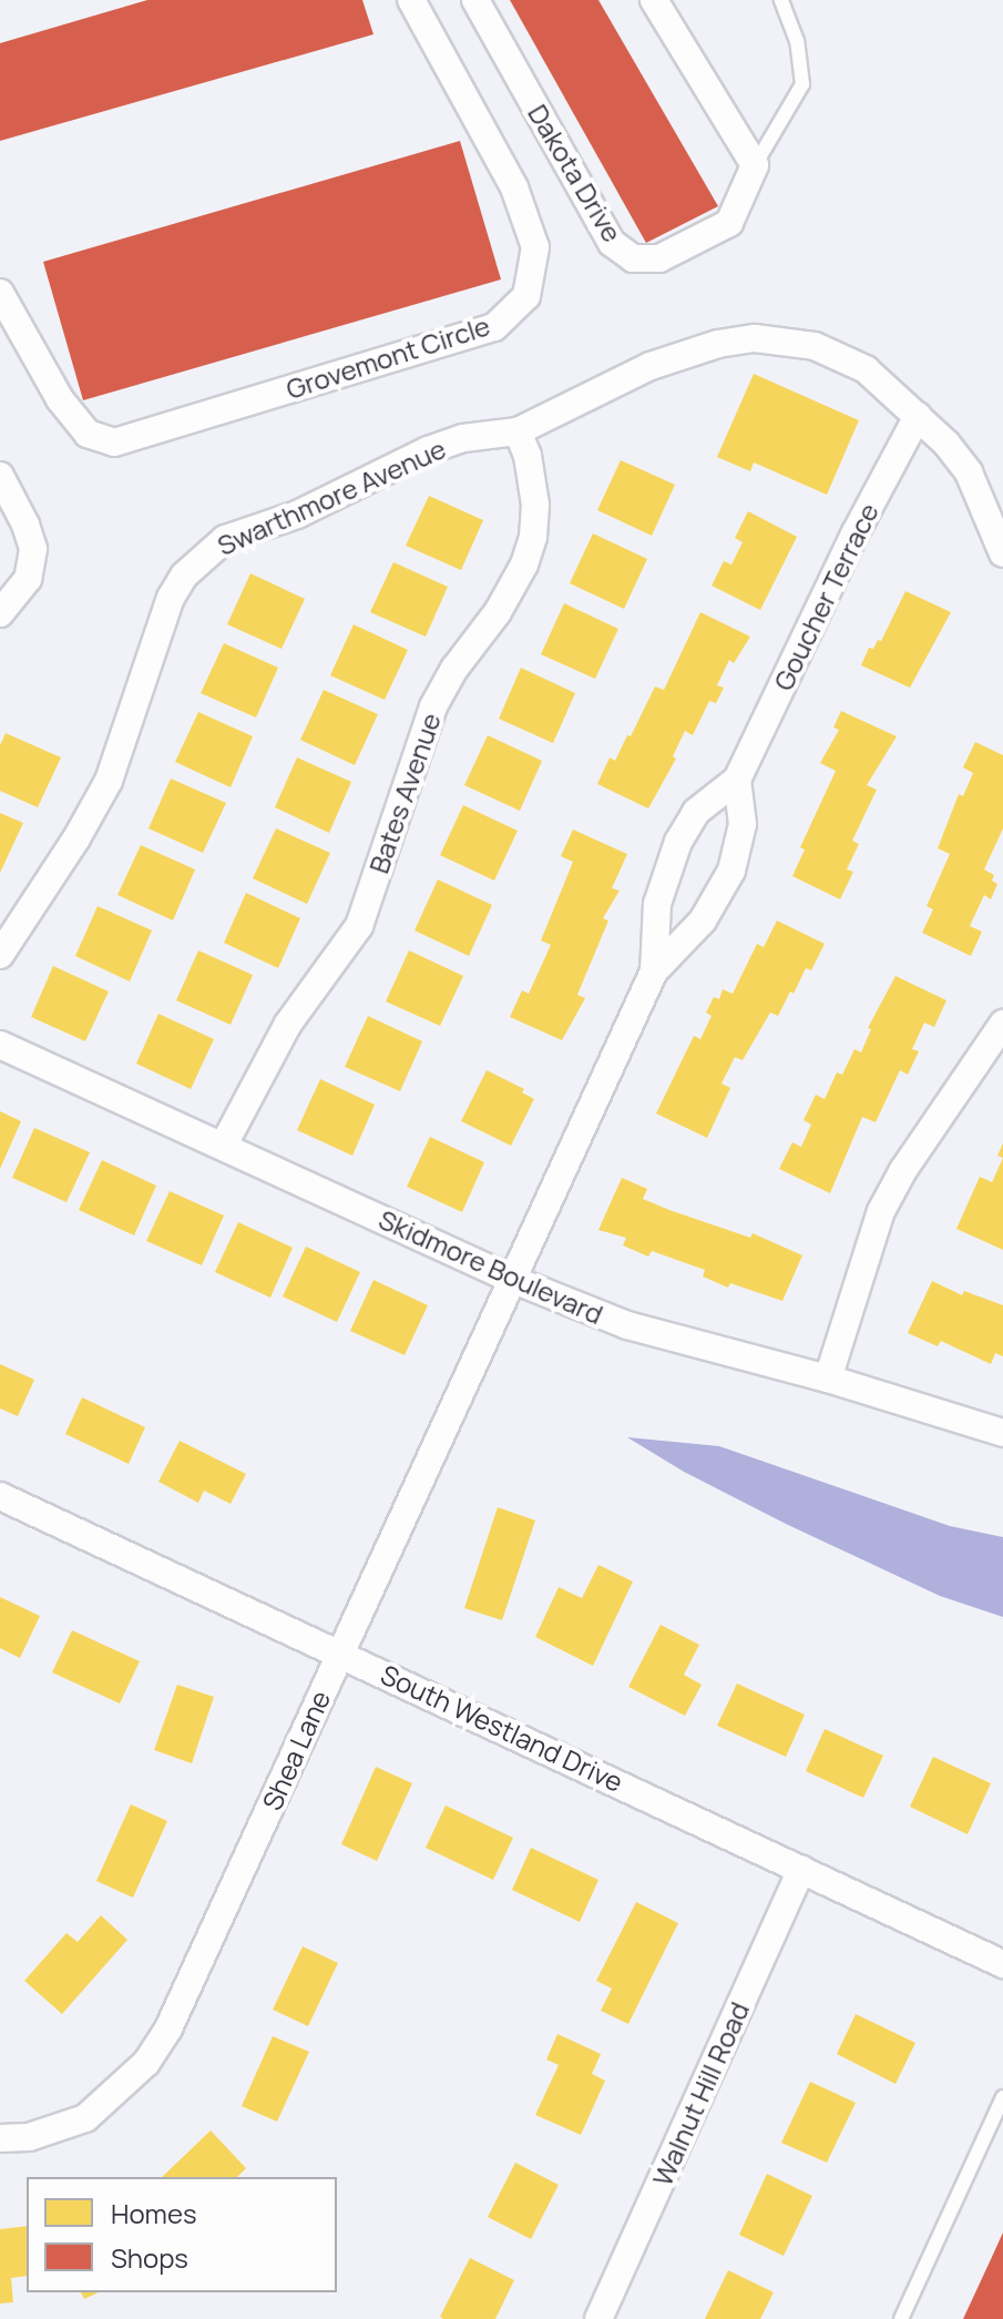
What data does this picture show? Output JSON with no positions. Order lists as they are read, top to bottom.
{
  "streets": {
    "street": [
      "Dakota Drive",
      "Grovemont Circle",
      "Swarthmore Avenue",
      "Goucher Terrace",
      "Bates Avenue",
      "Skidmore Boulevard",
      "South Westland Drive",
      "Shea Lane",
      "Walnut Hill Road"
    ]
  },
  "crossings": [
    ["Swarthmore Avenue", "Goucher Terrace"],
    ["Swarthmore Avenue", "Bates Avenue"],
    ["Goucher Terrace", "Skidmore Boulevard"],
    ["Goucher Terrace", "Shea Lane"],
    ["Bates Avenue", "Skidmore Boulevard"],
    ["Skidmore Boulevard", "Shea Lane"],
    ["South Westland Drive", "Shea Lane"],
    ["South Westland Drive", "Walnut Hill Road"]
  ],
  "legend": ["Homes", "Shops"]
}
